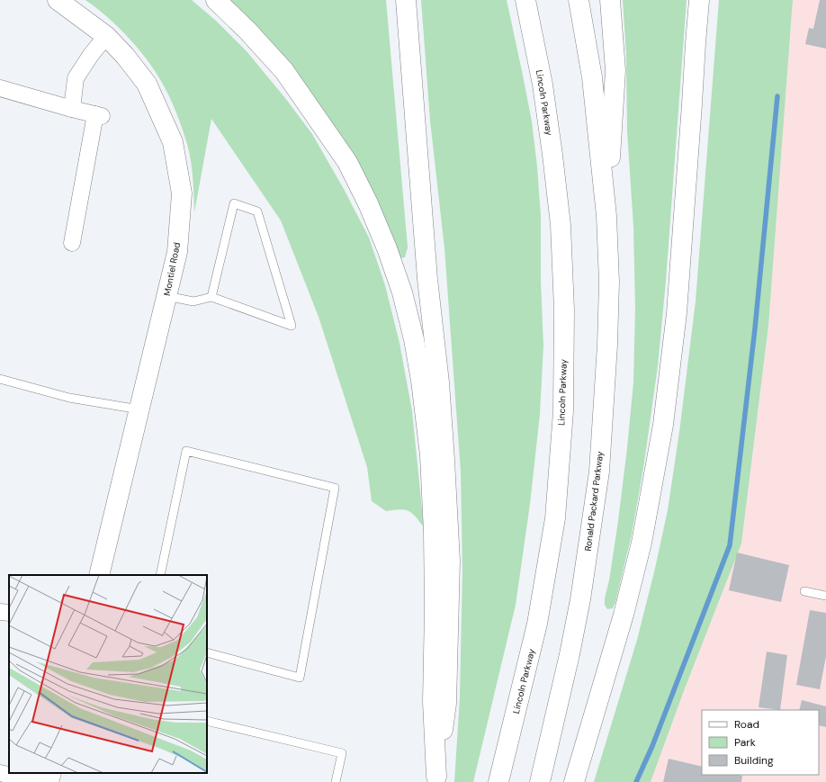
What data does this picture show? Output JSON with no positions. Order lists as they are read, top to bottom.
{
  "streets": {
    "main road": ["Lincoln Parkway", "Montiel Road", "Ronald Packard Parkway"]
  },
  "legend": ["Road", "Park", "Building"]
}
